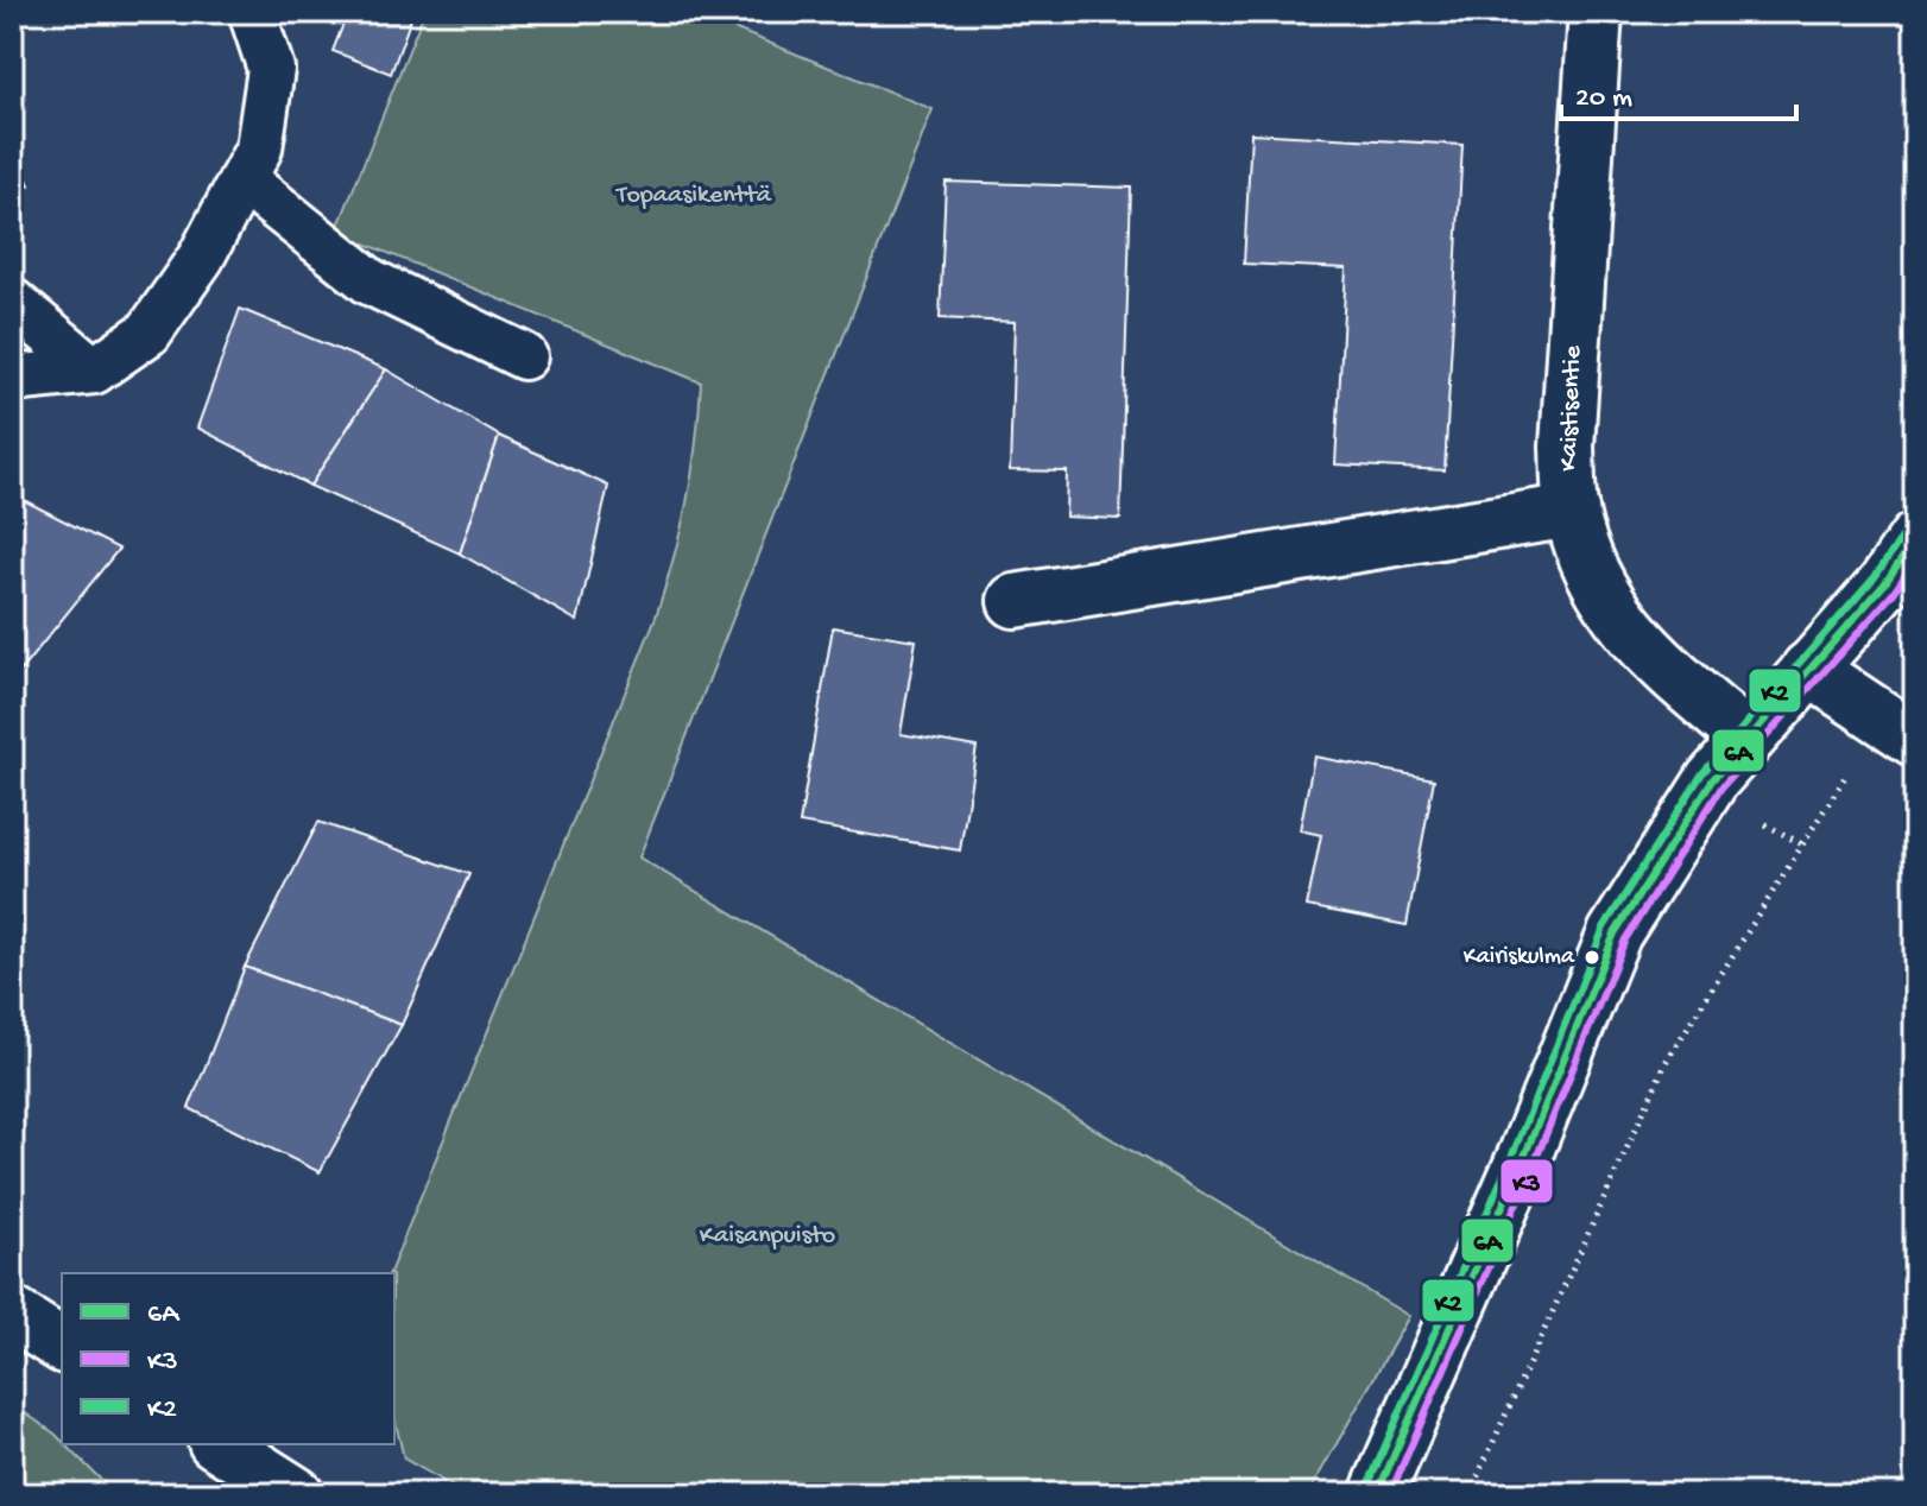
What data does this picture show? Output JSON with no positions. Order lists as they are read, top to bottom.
{
  "streets": {
    "street": ["Kaistisentie"]
  },
  "parks": ["Topaasikenttä", "Kaisanpuisto"],
  "places": ["Kairiskulma"],
  "lines": ["transit line K2", "transit line 6A", "transit line K3"],
  "legend": ["6A", "K3", "K2"],
  "scale_bar": "20 m"
}
